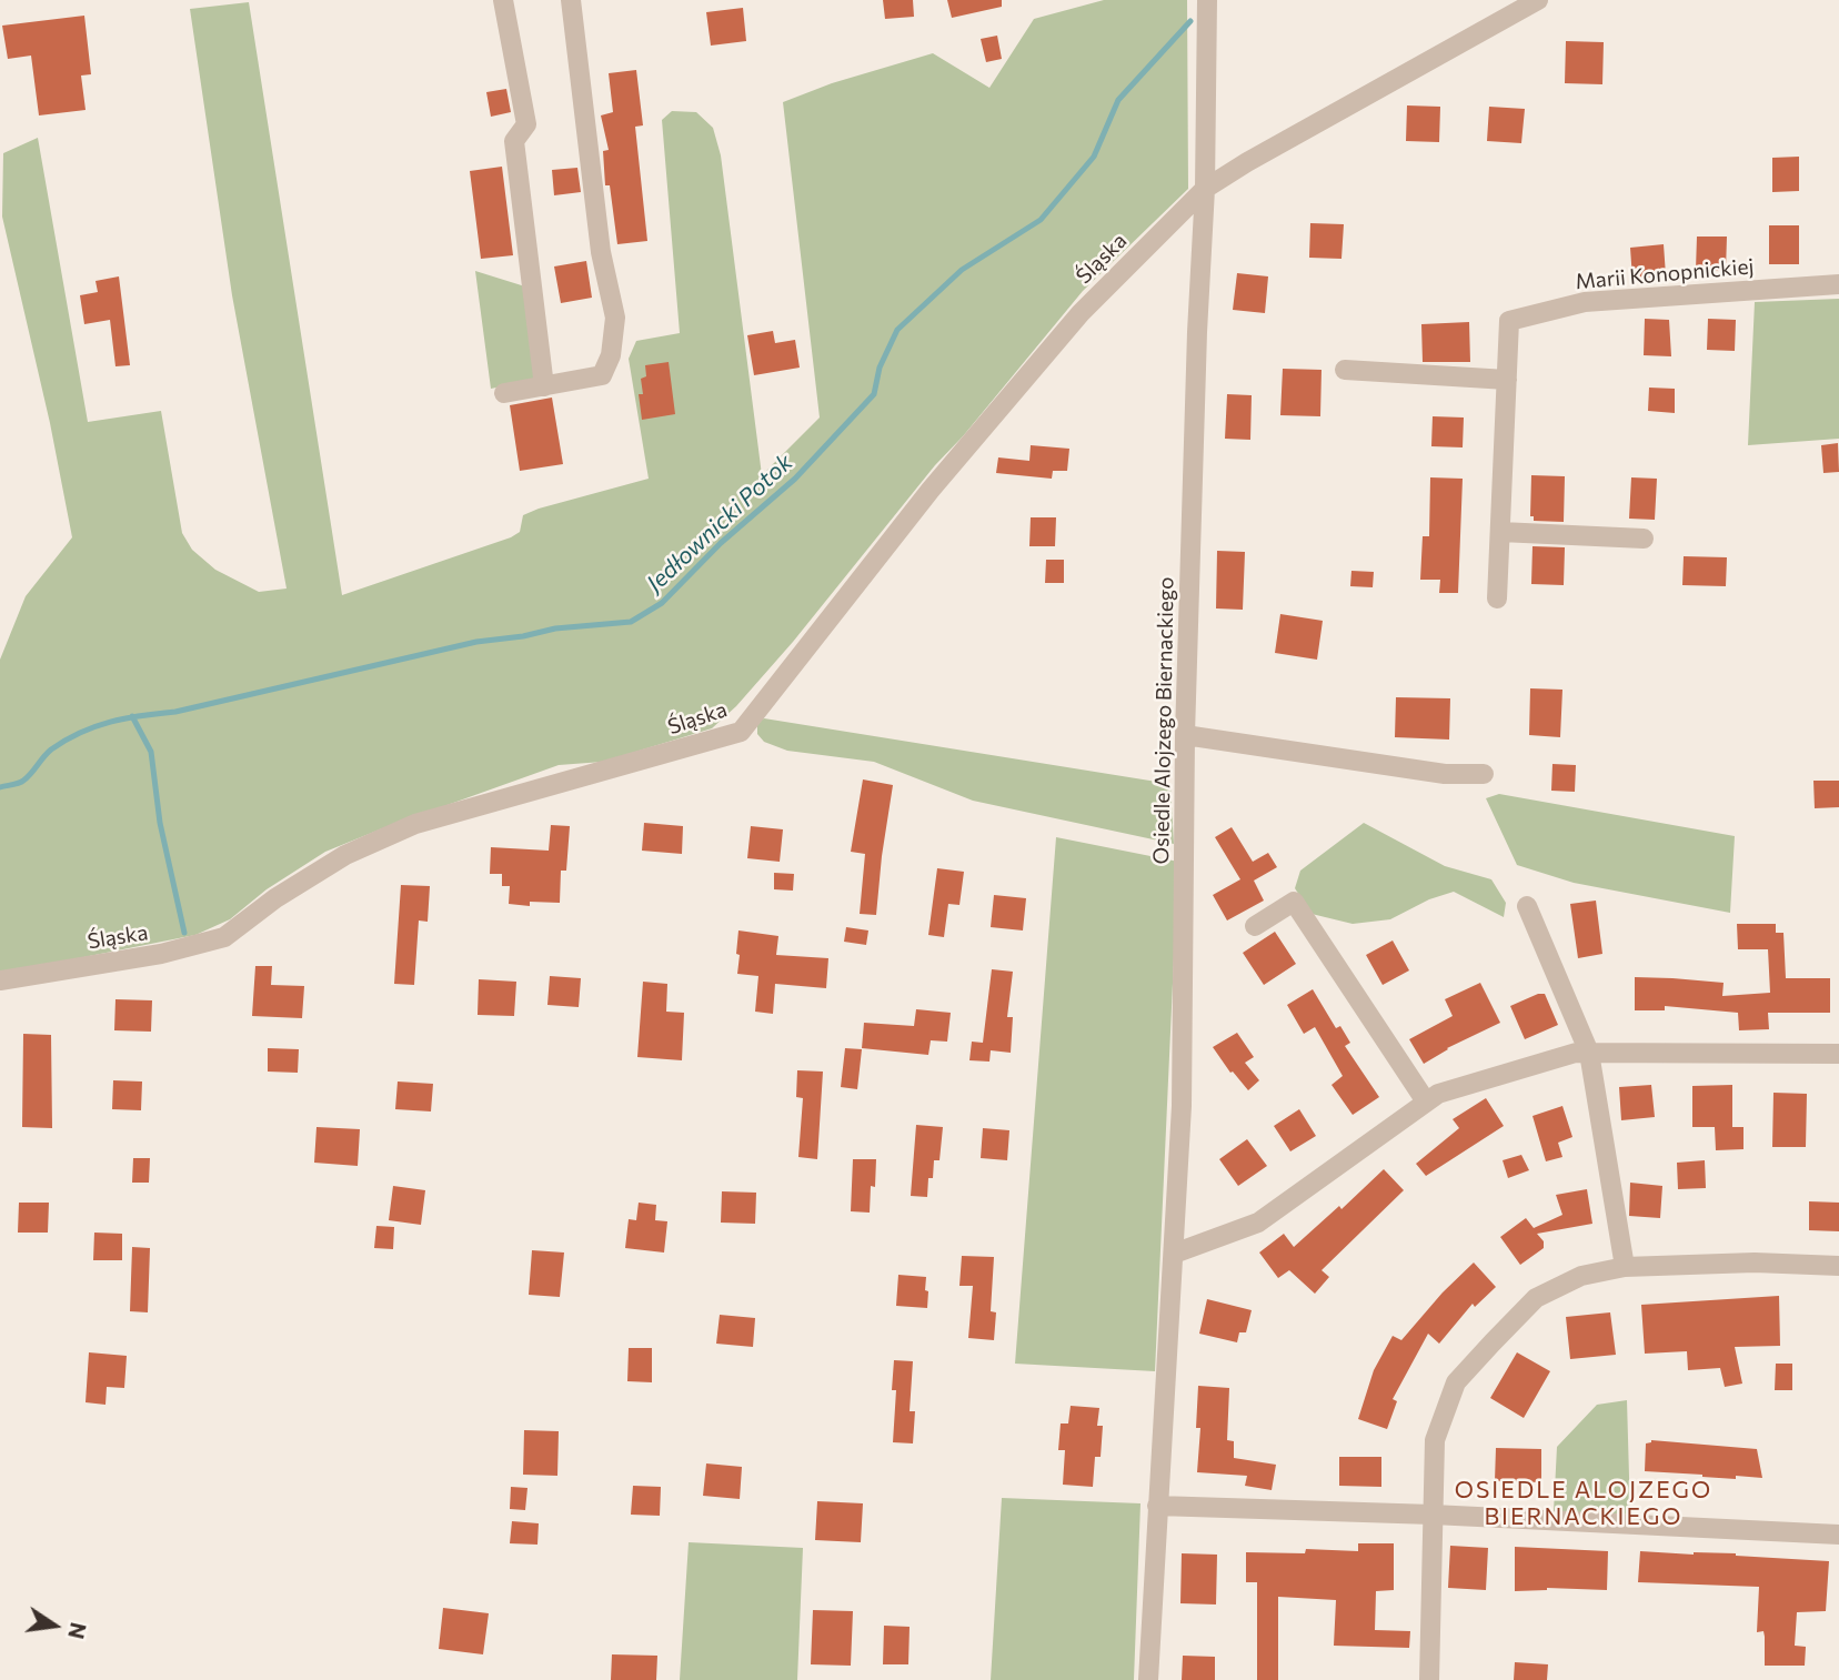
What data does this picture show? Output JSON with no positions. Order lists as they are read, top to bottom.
{
  "streets": {
    "street": ["Śląska", "Marii Konopnickiej", "Osiedle Alojzego Biernackiego"]
  },
  "crossings": [
    ["Śląska", "Osiedle Alojzego Biernackiego"]
  ],
  "districts": ["OSIEDLE ALOJZEGO BIERNACKIEGO"],
  "water": ["Jedłownicki Potok"],
  "north": "right"
}
